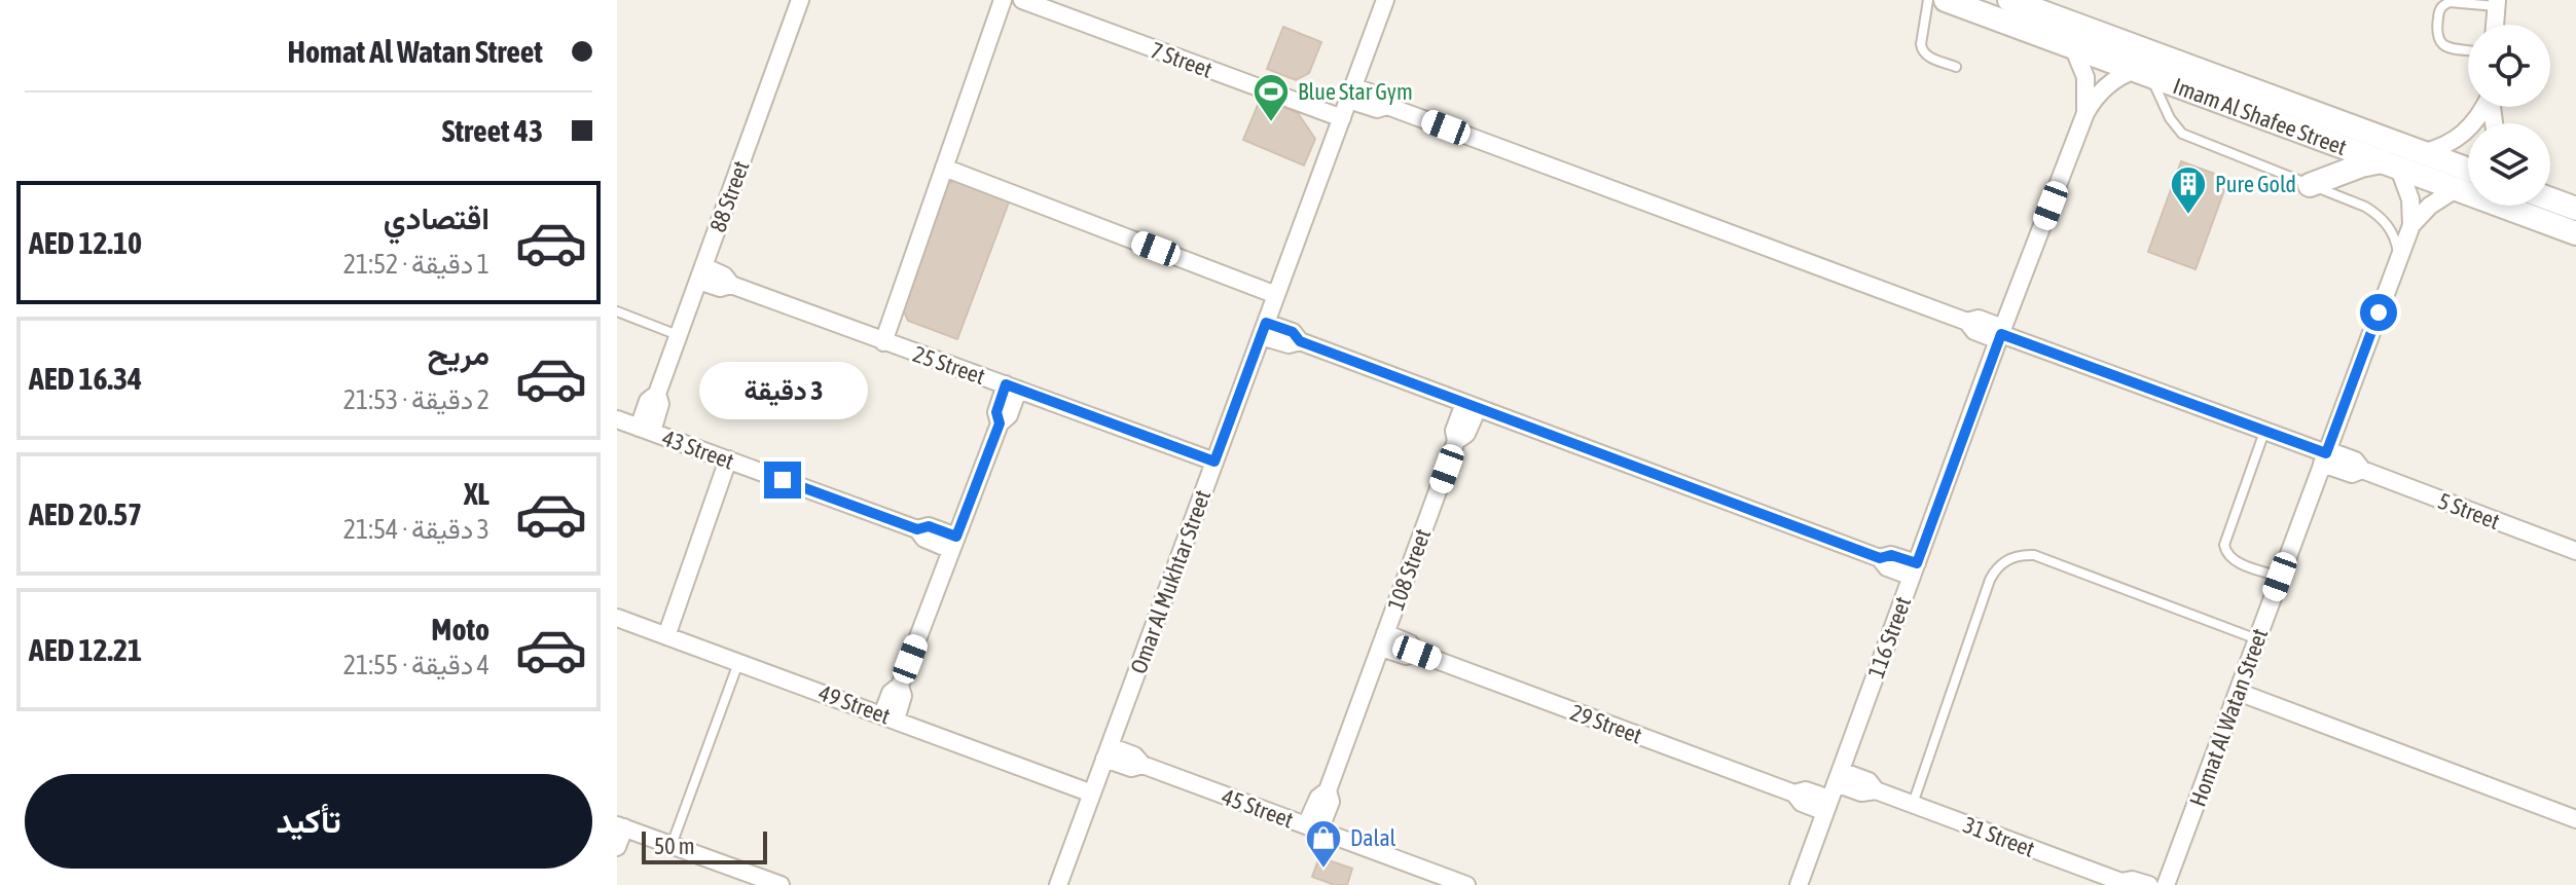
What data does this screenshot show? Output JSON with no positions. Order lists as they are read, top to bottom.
{
  "streets": {
    "street": [
      "7 Street",
      "Imam Al Shafee Street",
      "88 Street",
      "25 Street",
      "43 Street",
      "5 Street",
      "108 Street",
      "Omar Al Mukhtar Street",
      "116 Street",
      "49 Street",
      "Homat Al Watan Street",
      "29 Street",
      "45 Street",
      "31 Street"
    ]
  },
  "crossings": [
    ["7 Street", "Omar Al Mukhtar Street"],
    ["Imam Al Shafee Street", "116 Street"],
    ["Imam Al Shafee Street", "Homat Al Watan Street"],
    ["88 Street", "25 Street"],
    ["88 Street", "43 Street"],
    ["25 Street", "Omar Al Mukhtar Street"],
    ["5 Street", "Omar Al Mukhtar Street"],
    ["5 Street", "116 Street"],
    ["5 Street", "Homat Al Watan Street"],
    ["108 Street", "29 Street"],
    ["108 Street", "45 Street"],
    ["Omar Al Mukhtar Street", "49 Street"],
    ["Omar Al Mukhtar Street", "45 Street"],
    ["116 Street", "29 Street"],
    ["116 Street", "31 Street"],
    ["29 Street", "31 Street"]
  ],
  "places": {
    "sports": ["Blue Star Gym"],
    "building": ["Pure Gold"],
    "shop": ["Dalal"]
  },
  "scale_bar": "50 m",
  "page": {
    "banner": ["Homat Al Watan Street", "43 Street"],
    "list": [
      {
        "name": "اقتصادي",
        "note": "1 دقيقة · 21:52",
        "value": "AED 12.10"
      },
      {
        "name": "مريح",
        "note": "2 دقيقة · 21:53",
        "value": "AED 16.34"
      },
      {
        "name": "XL",
        "note": "3 دقيقة · 21:54",
        "value": "AED 20.57"
      },
      {
        "name": "Moto",
        "note": "4 دقيقة · 21:55",
        "value": "AED 12.21"
      }
    ],
    "bubble": "3 دقيقة",
    "buttons": "تأكيد",
    "scale": "50 m"
  }
}
